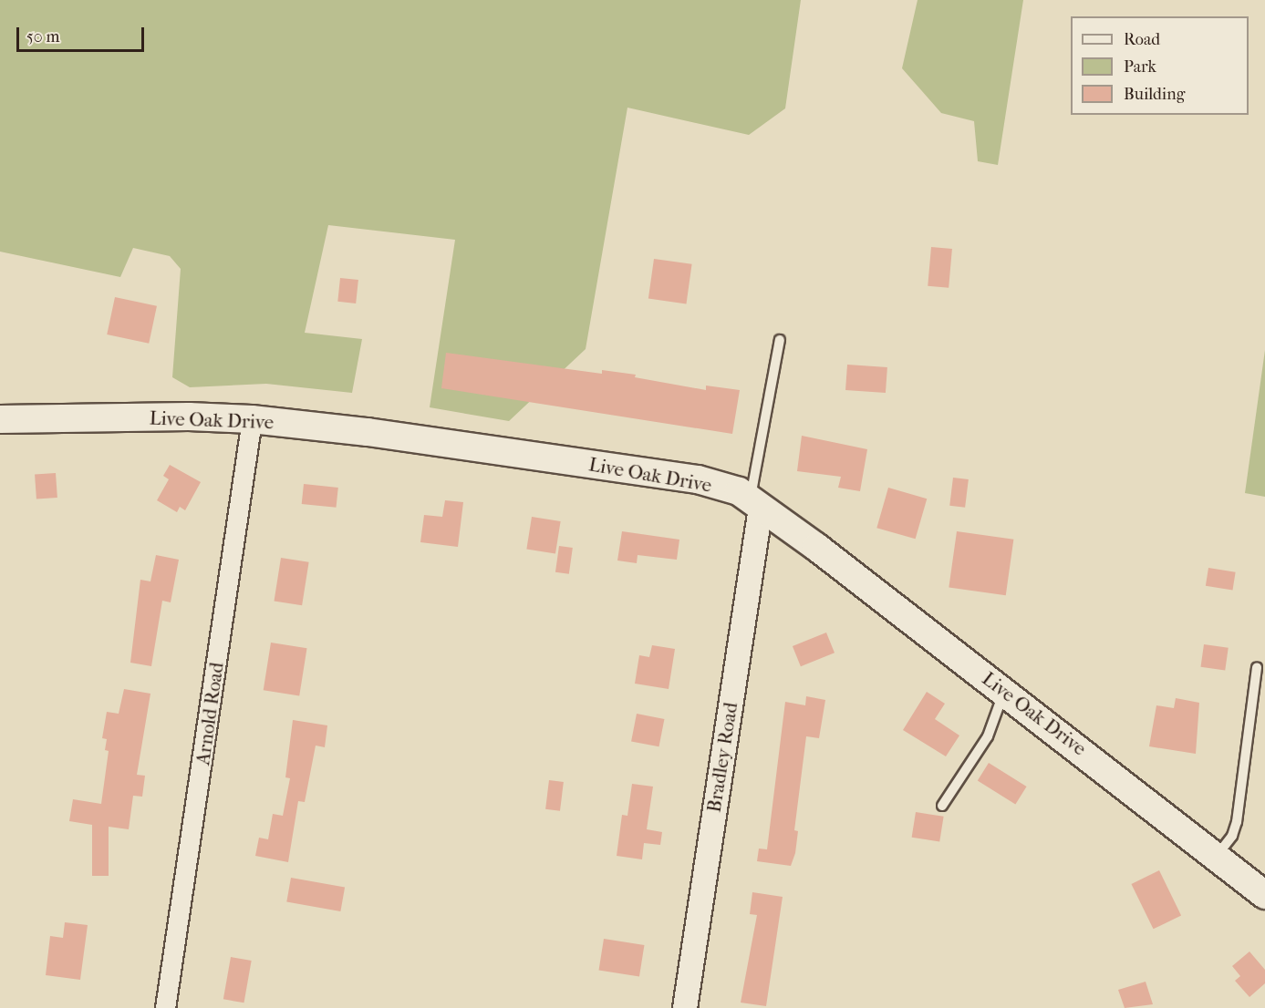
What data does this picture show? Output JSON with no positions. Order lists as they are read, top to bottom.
{
  "streets": {
    "main road": ["Live Oak Drive"],
    "street": ["Arnold Road", "Bradley Road"]
  },
  "crossings": [
    ["Live Oak Drive", "Arnold Road"],
    ["Live Oak Drive", "Bradley Road"]
  ],
  "legend": ["Road", "Park", "Building"],
  "scale_bar": "50 m"
}
